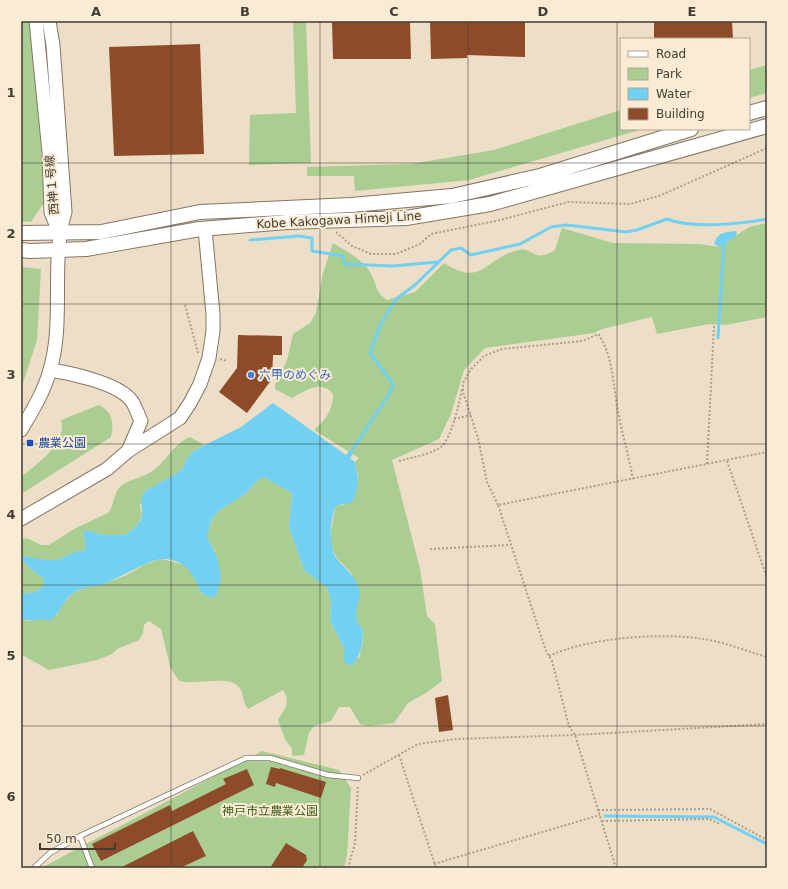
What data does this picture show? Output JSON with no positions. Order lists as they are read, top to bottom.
{
  "streets": {
    "main road": ["Kobe Kakogawa Himeji Line"],
    "street": ["西神１号線"]
  },
  "crossings": [
    ["西神１号線", "Kobe Kakogawa Himeji Line"]
  ],
  "parks": ["神戸市立農業公園"],
  "places": {
    "other": ["六甲のめぐみ"],
    "transit": ["農業公園"]
  },
  "legend": [
    "Road",
    "Park",
    "Water",
    "Building"
  ],
  "scale_bar": "50 m",
  "grid": {
    "columns": [
      "A",
      "B",
      "C",
      "D",
      "E"
    ],
    "rows": [
      "1",
      "2",
      "3",
      "4",
      "5",
      "6"
    ]
  }
}
